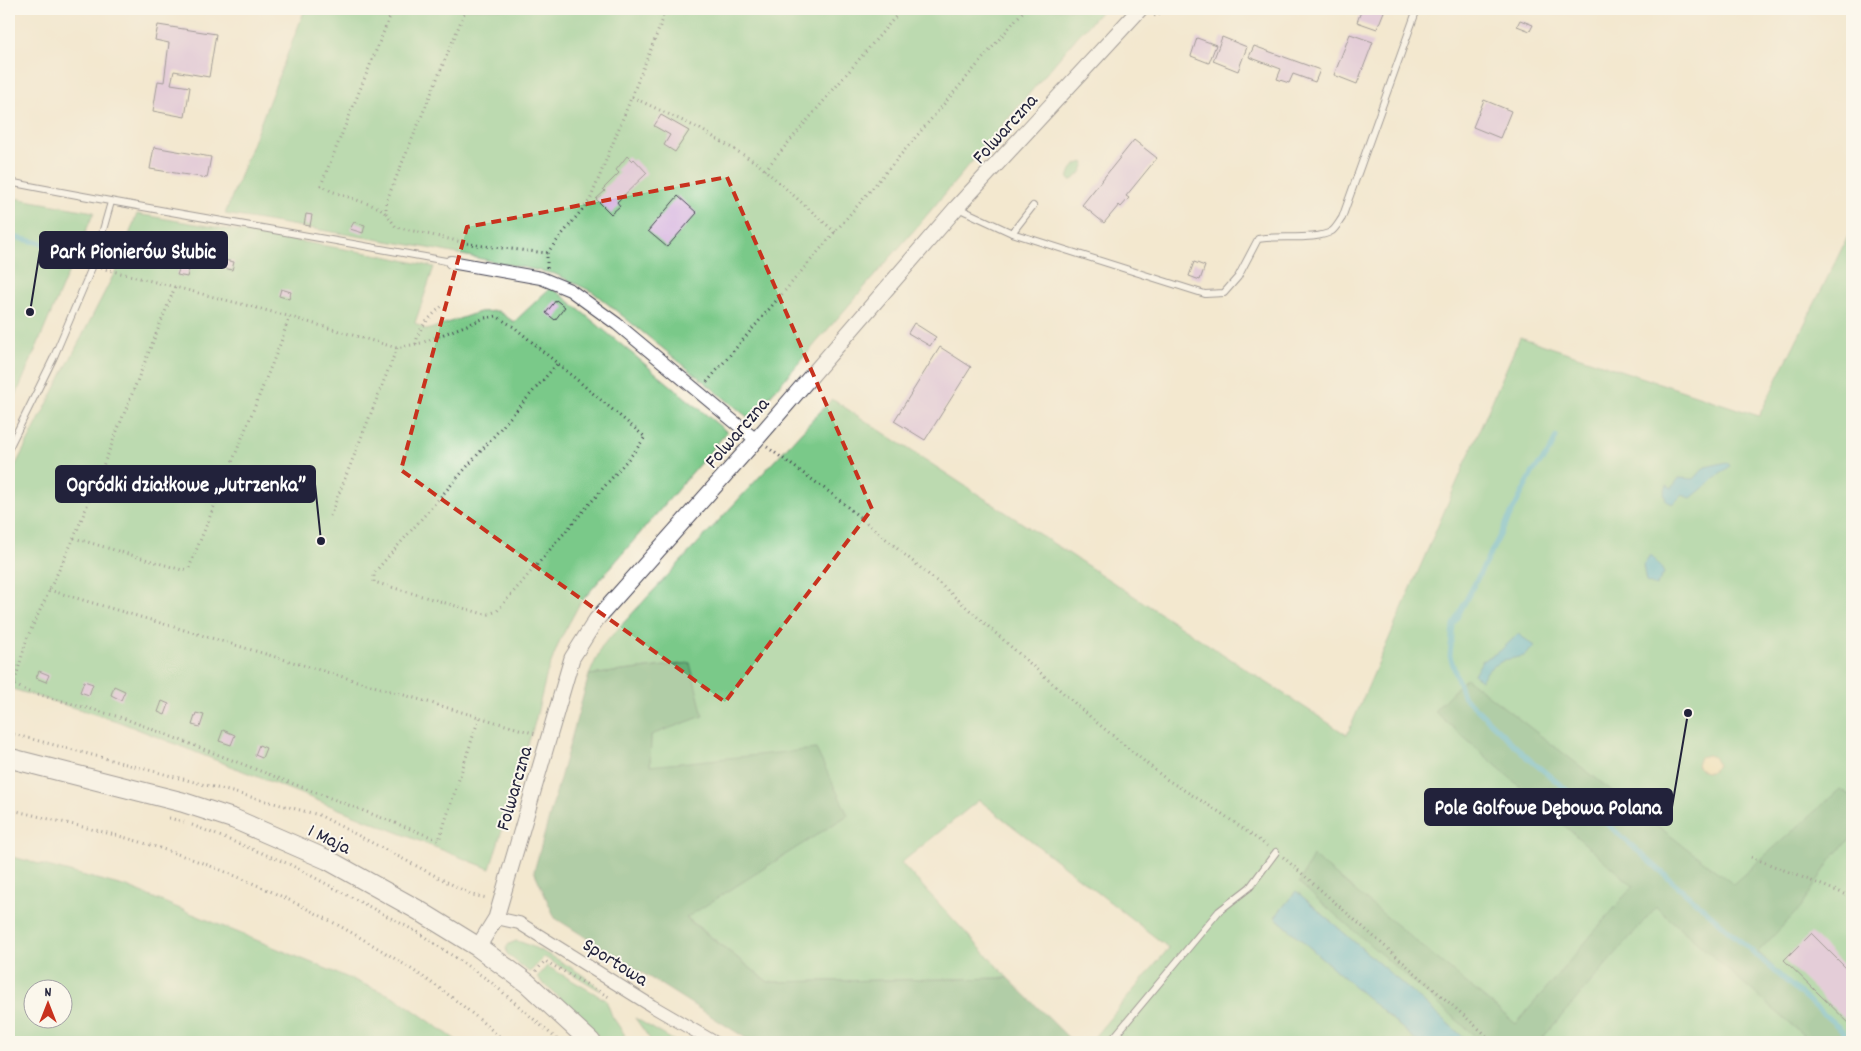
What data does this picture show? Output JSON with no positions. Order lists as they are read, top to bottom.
{
  "streets": {
    "main road": ["1 Maja"],
    "street": ["Folwarczna", "Sportowa"]
  },
  "crossings": [
    ["Folwarczna", "1 Maja"],
    ["Folwarczna", "Sportowa"]
  ],
  "places": ["Park Pionierów Słubic", "Ogródki działkowe „Jutrzenka”", "Pole Golfowe Dębowa Polana"],
  "north": "top"
}
